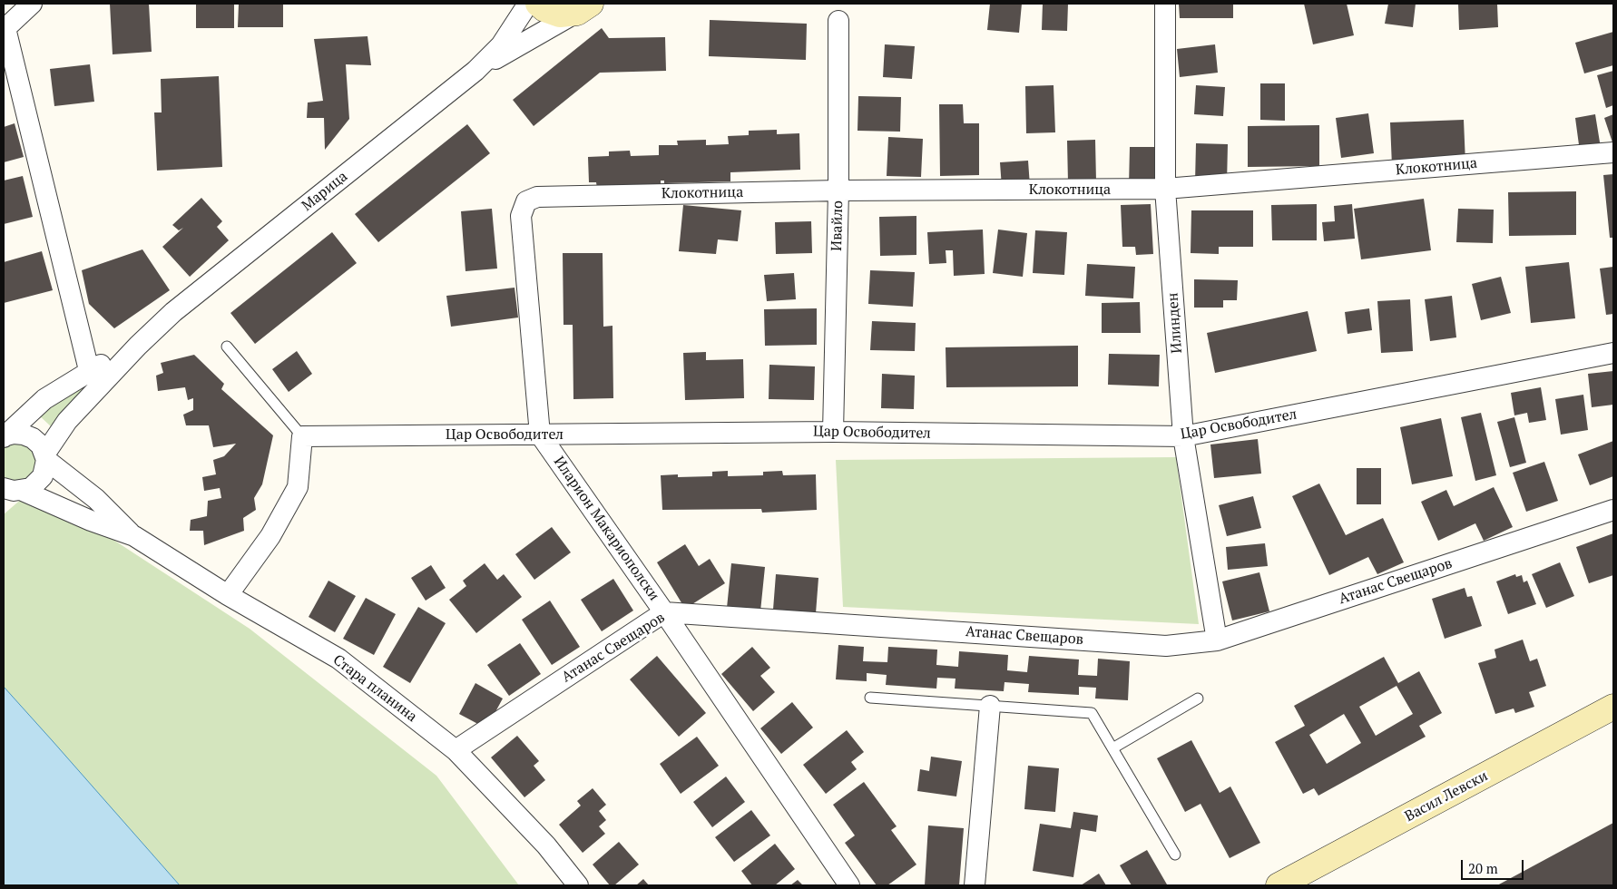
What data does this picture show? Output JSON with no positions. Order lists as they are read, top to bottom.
{
  "streets": {
    "main road": ["Васил Левски"],
    "street": [
      "Клокотница",
      "Марица",
      "Ивайло",
      "Илинден",
      "Цар Освободител",
      "Иларион Макариополски",
      "Атанас Свещаров",
      "Стара планина"
    ]
  },
  "crossings": [
    ["Клокотница", "Ивайло"],
    ["Клокотница", "Илинден"],
    ["Клокотница", "Иларион Макариополски"],
    ["Ивайло", "Цар Освободител"],
    ["Илинден", "Цар Освободител"],
    ["Илинден", "Атанас Свещаров"],
    ["Цар Освободител", "Иларион Макариополски"],
    ["Иларион Макариополски", "Атанас Свещаров"],
    ["Атанас Свещаров", "Стара планина"]
  ],
  "scale_bar": "20 m"
}
